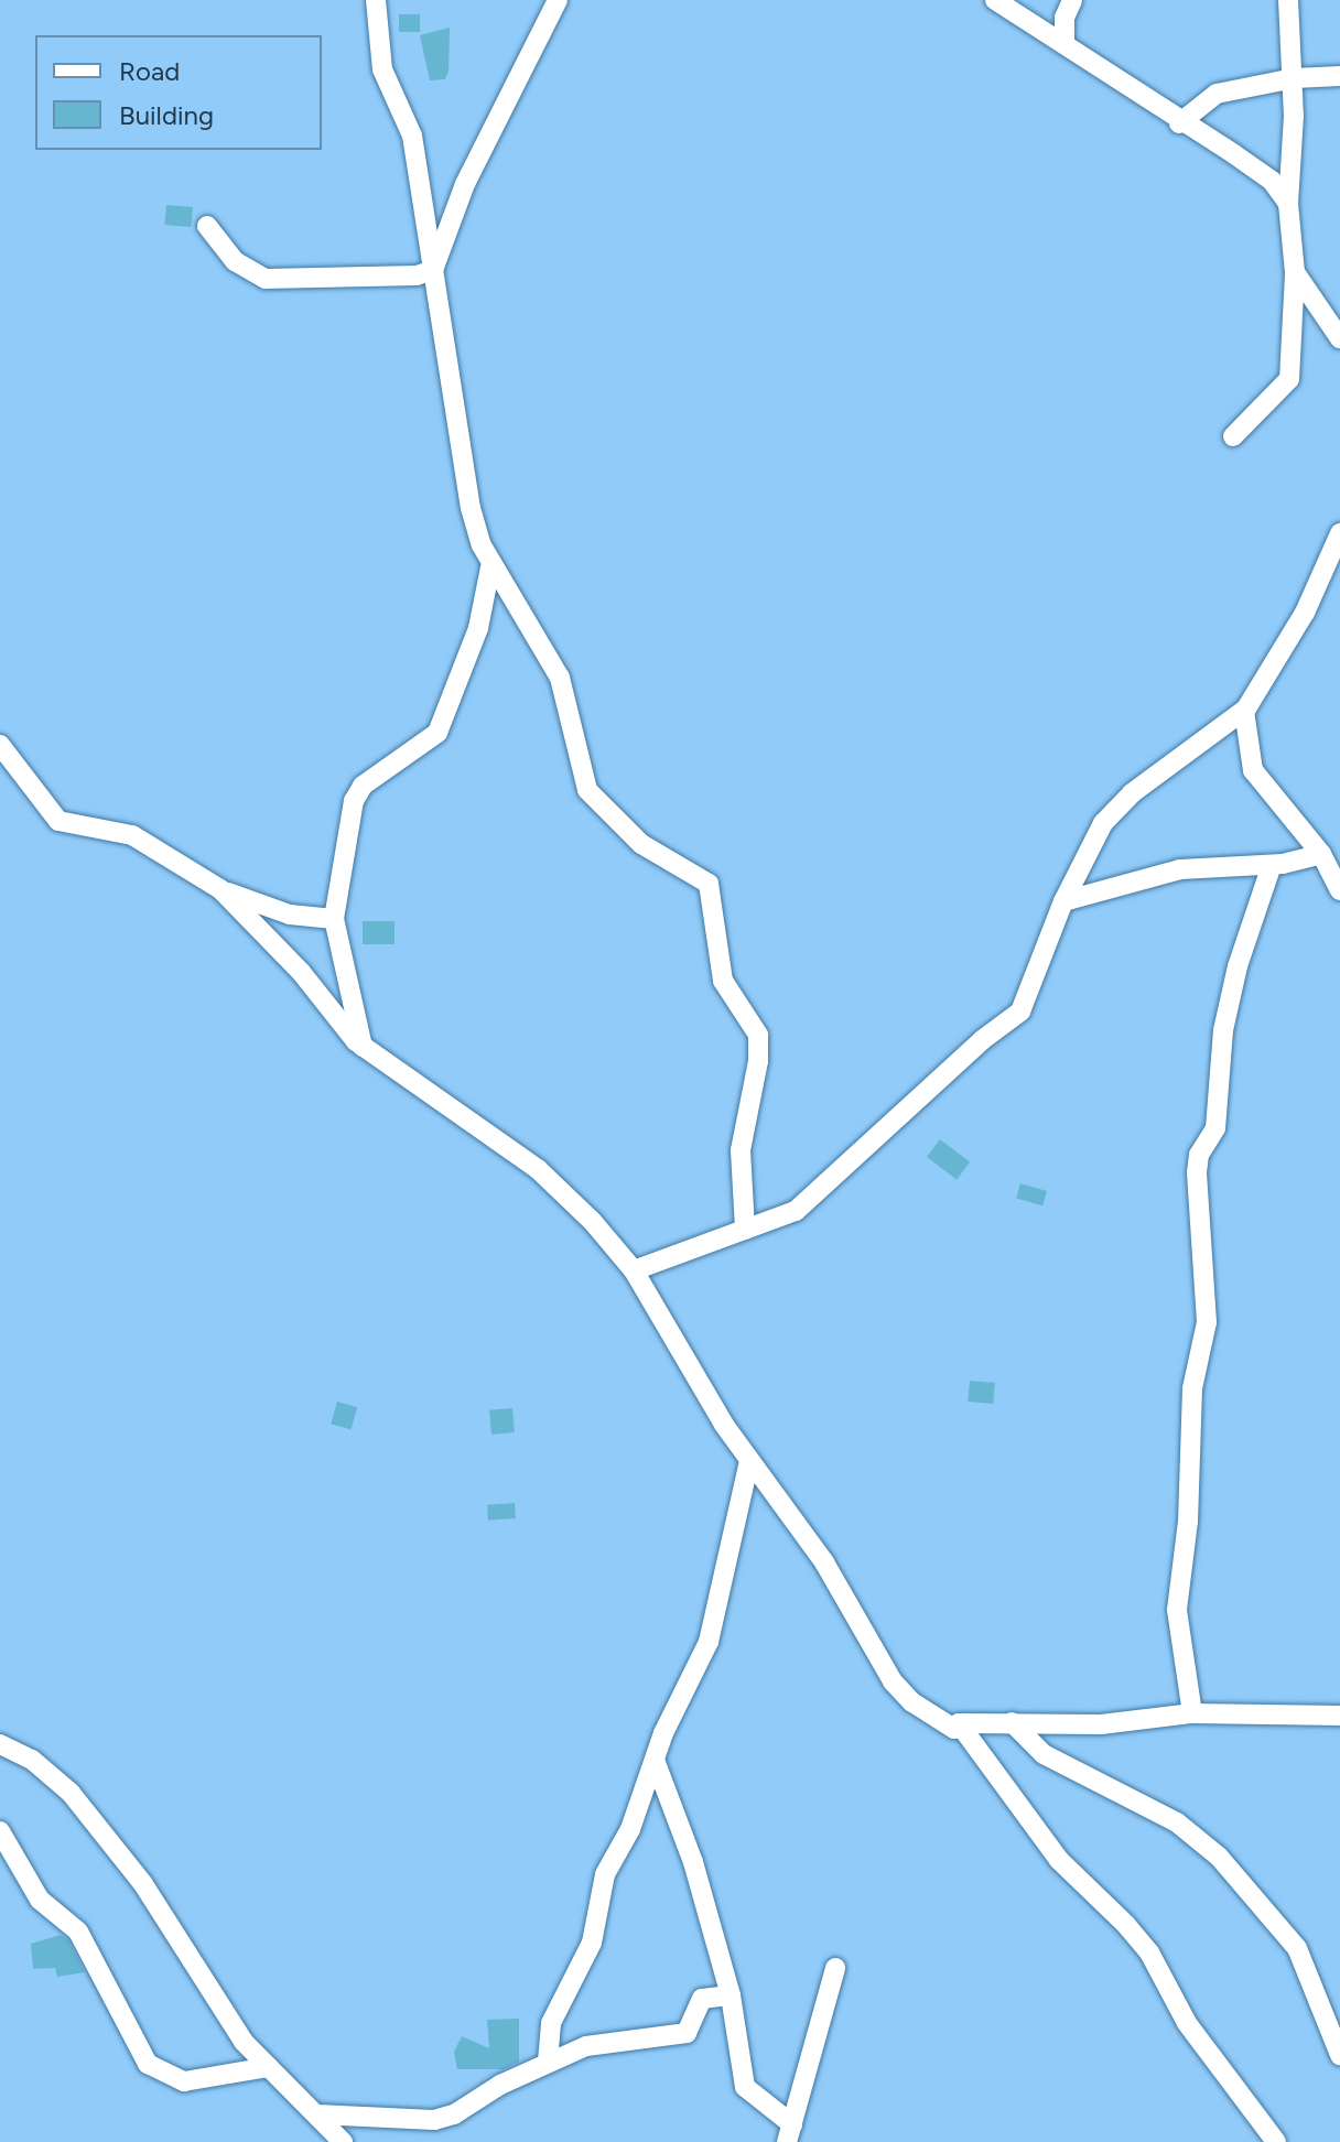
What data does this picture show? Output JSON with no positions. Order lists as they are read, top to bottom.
{
  "legend": ["Road", "Building"]
}
